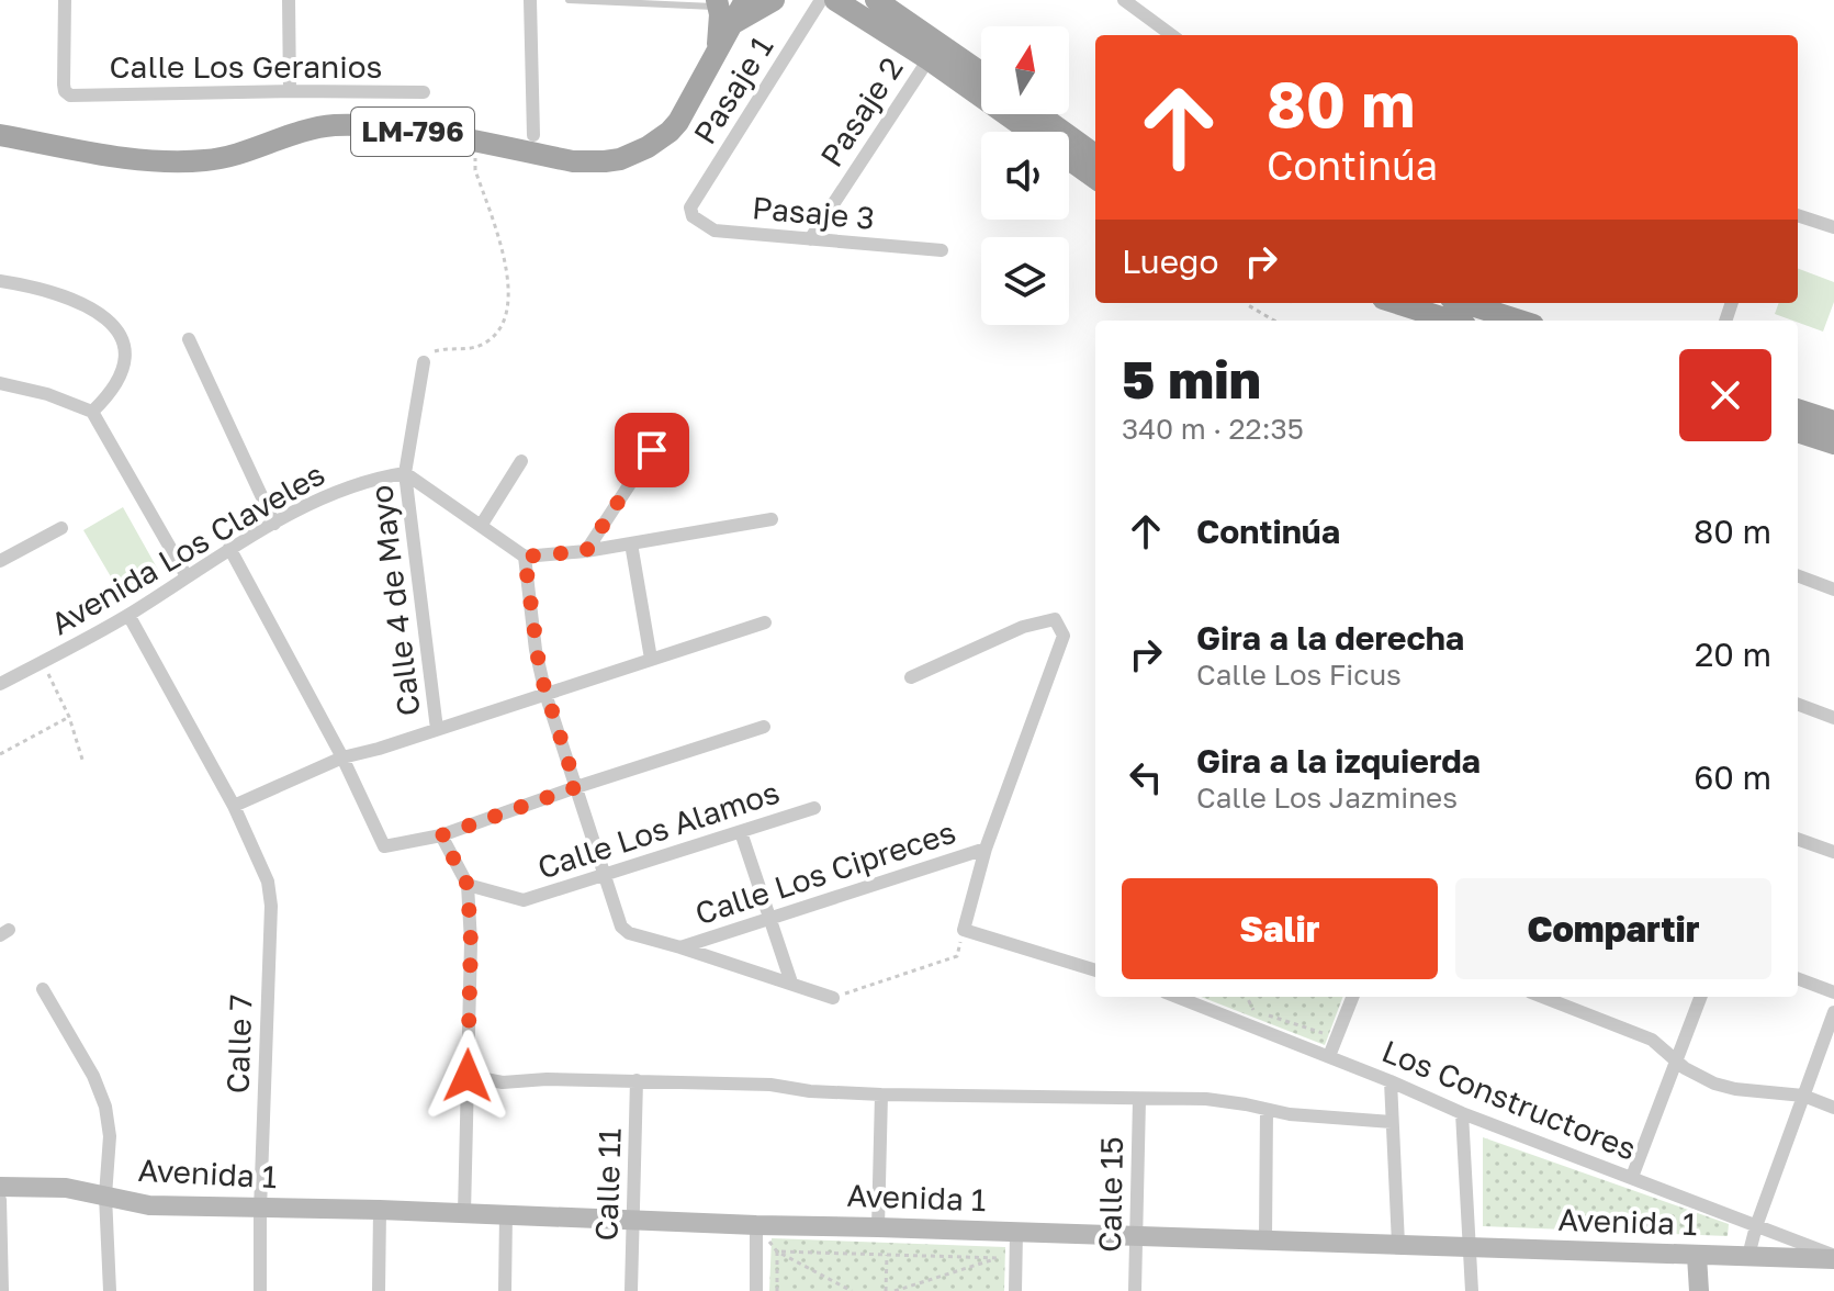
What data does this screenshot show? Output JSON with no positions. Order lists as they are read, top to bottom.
{
  "streets": {
    "main road": ["LM-796"],
    "street": [
      "Calle Los Geranios",
      "Pasaje 1",
      "Pasaje 2",
      "Pasaje 3",
      "Avenida Los Claveles",
      "Calle 4 de Mayo",
      "Calle Los Alamos",
      "Calle Los Cipreces",
      "Calle 7",
      "Los Constructores",
      "Avenida 1",
      "Calle 11",
      "Calle 15"
    ]
  },
  "crossings": [
    ["Pasaje 1", "Pasaje 3"],
    ["Pasaje 2", "Pasaje 3"],
    ["Avenida Los Claveles", "Calle 4 de Mayo"],
    ["Avenida Los Claveles", "Calle 7"],
    ["Calle 7", "Avenida 1"],
    ["Los Constructores", "Avenida 1"],
    ["Avenida 1", "Calle 11"],
    ["Avenida 1", "Calle 15"]
  ],
  "north": "top",
  "page": {
    "turn": ["80 m", "Continúa"],
    "then": "Luego",
    "heading": ["5 min", "340 m · 22:35"],
    "list": [
      {
        "name": "Continúa",
        "value": "80 m"
      },
      {
        "name": "Gira a la derecha",
        "note": "Calle Los Ficus",
        "value": "20 m"
      },
      {
        "name": "Gira a la izquierda",
        "note": "Calle Los Jazmines",
        "value": "60 m"
      }
    ],
    "buttons": ["Salir", "Compartir"]
  }
}
